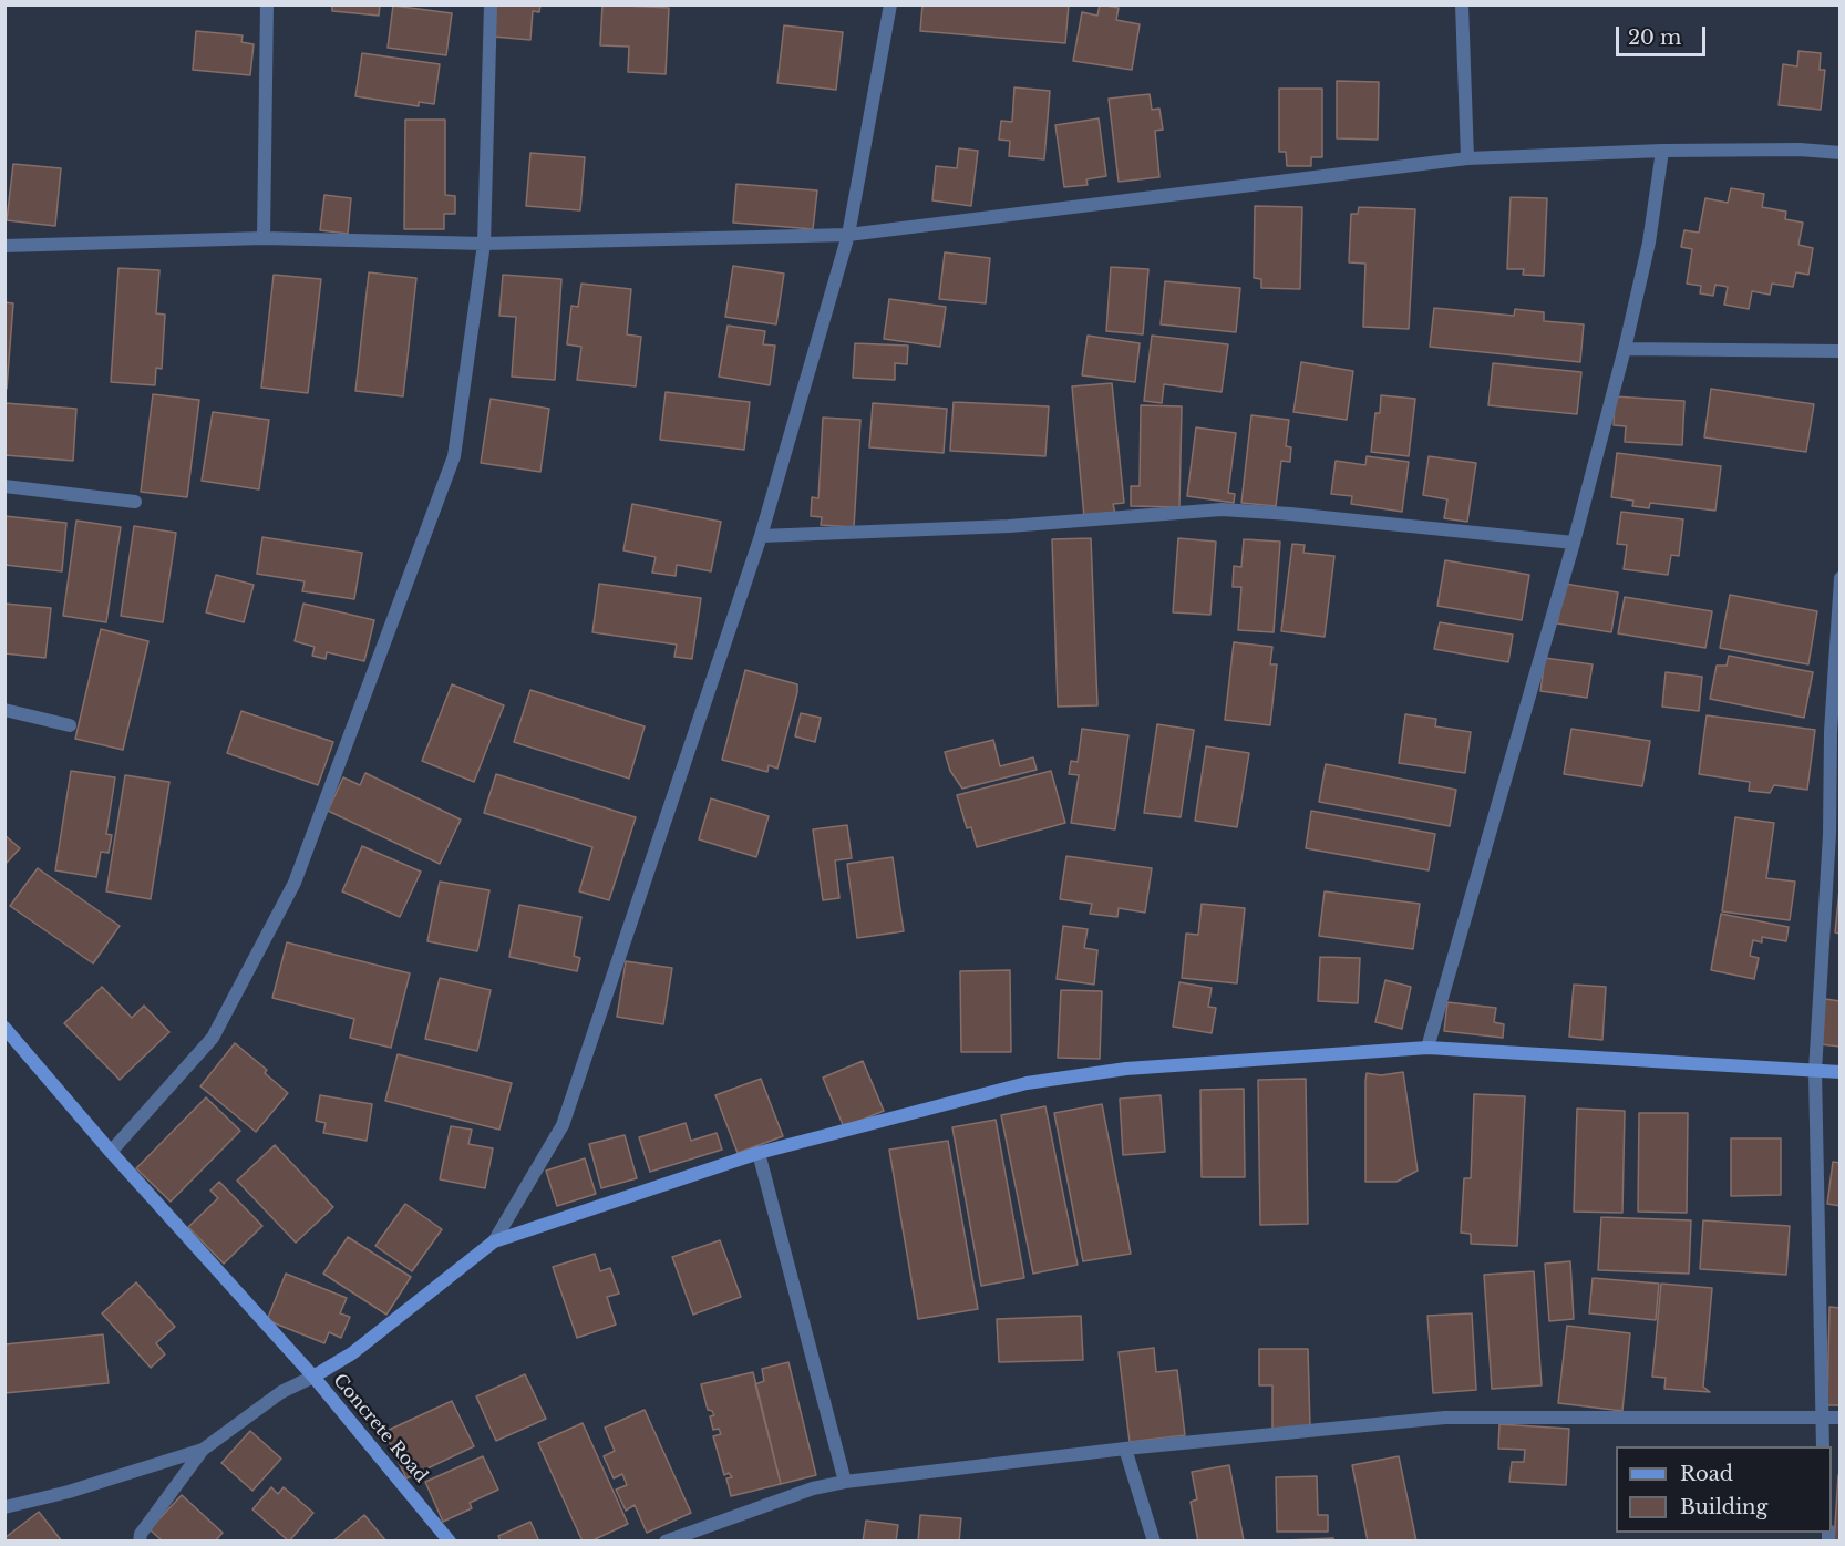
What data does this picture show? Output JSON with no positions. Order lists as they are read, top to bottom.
{
  "streets": {
    "street": ["Concrete Road"]
  },
  "legend": ["Road", "Building"],
  "scale_bar": "20 m"
}
